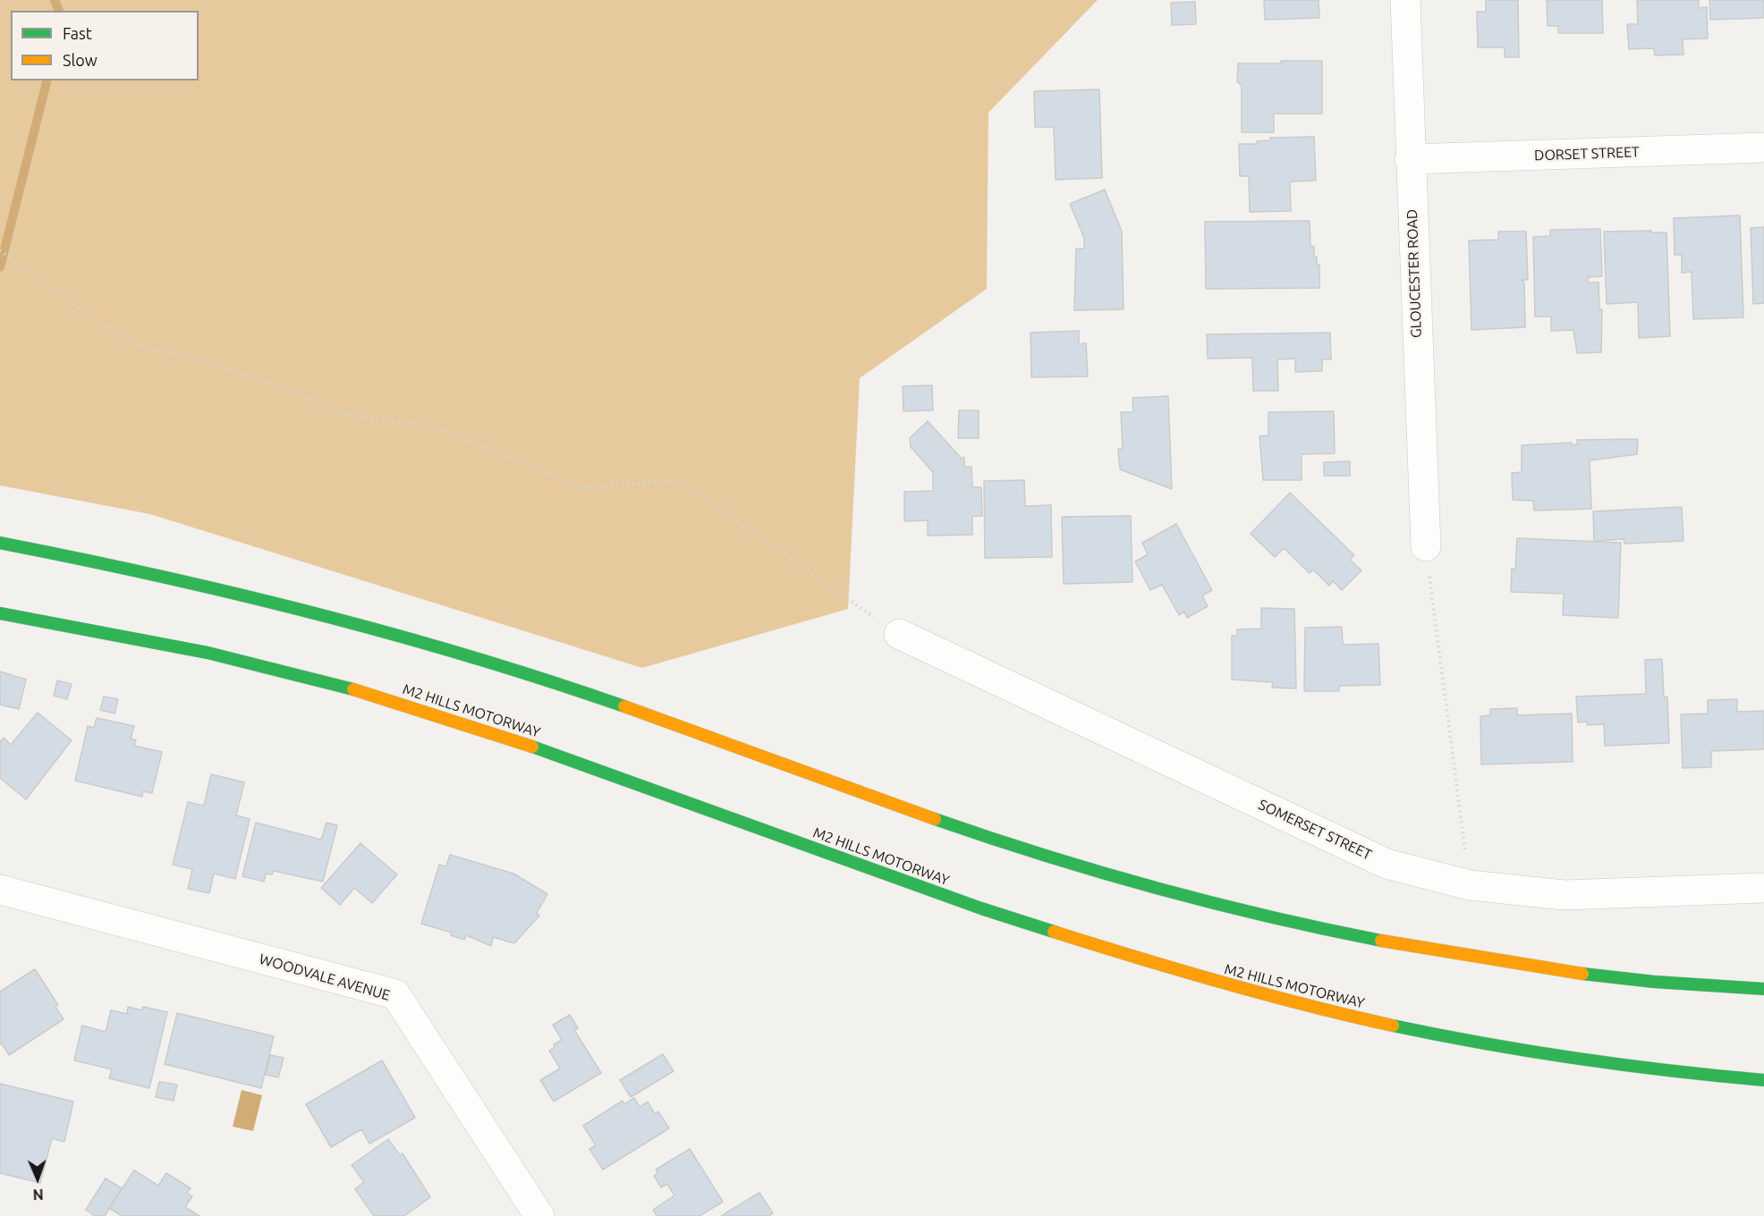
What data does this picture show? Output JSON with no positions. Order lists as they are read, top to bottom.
{
  "streets": {
    "highway": ["M2 HILLS MOTORWAY"],
    "street": [
      "DORSET STREET",
      "GLOUCESTER ROAD",
      "SOMERSET STREET",
      "WOODVALE AVENUE"
    ]
  },
  "crossings": [
    ["DORSET STREET", "GLOUCESTER ROAD"]
  ],
  "legend": ["Fast", "Slow"],
  "north": "bottom"
}
